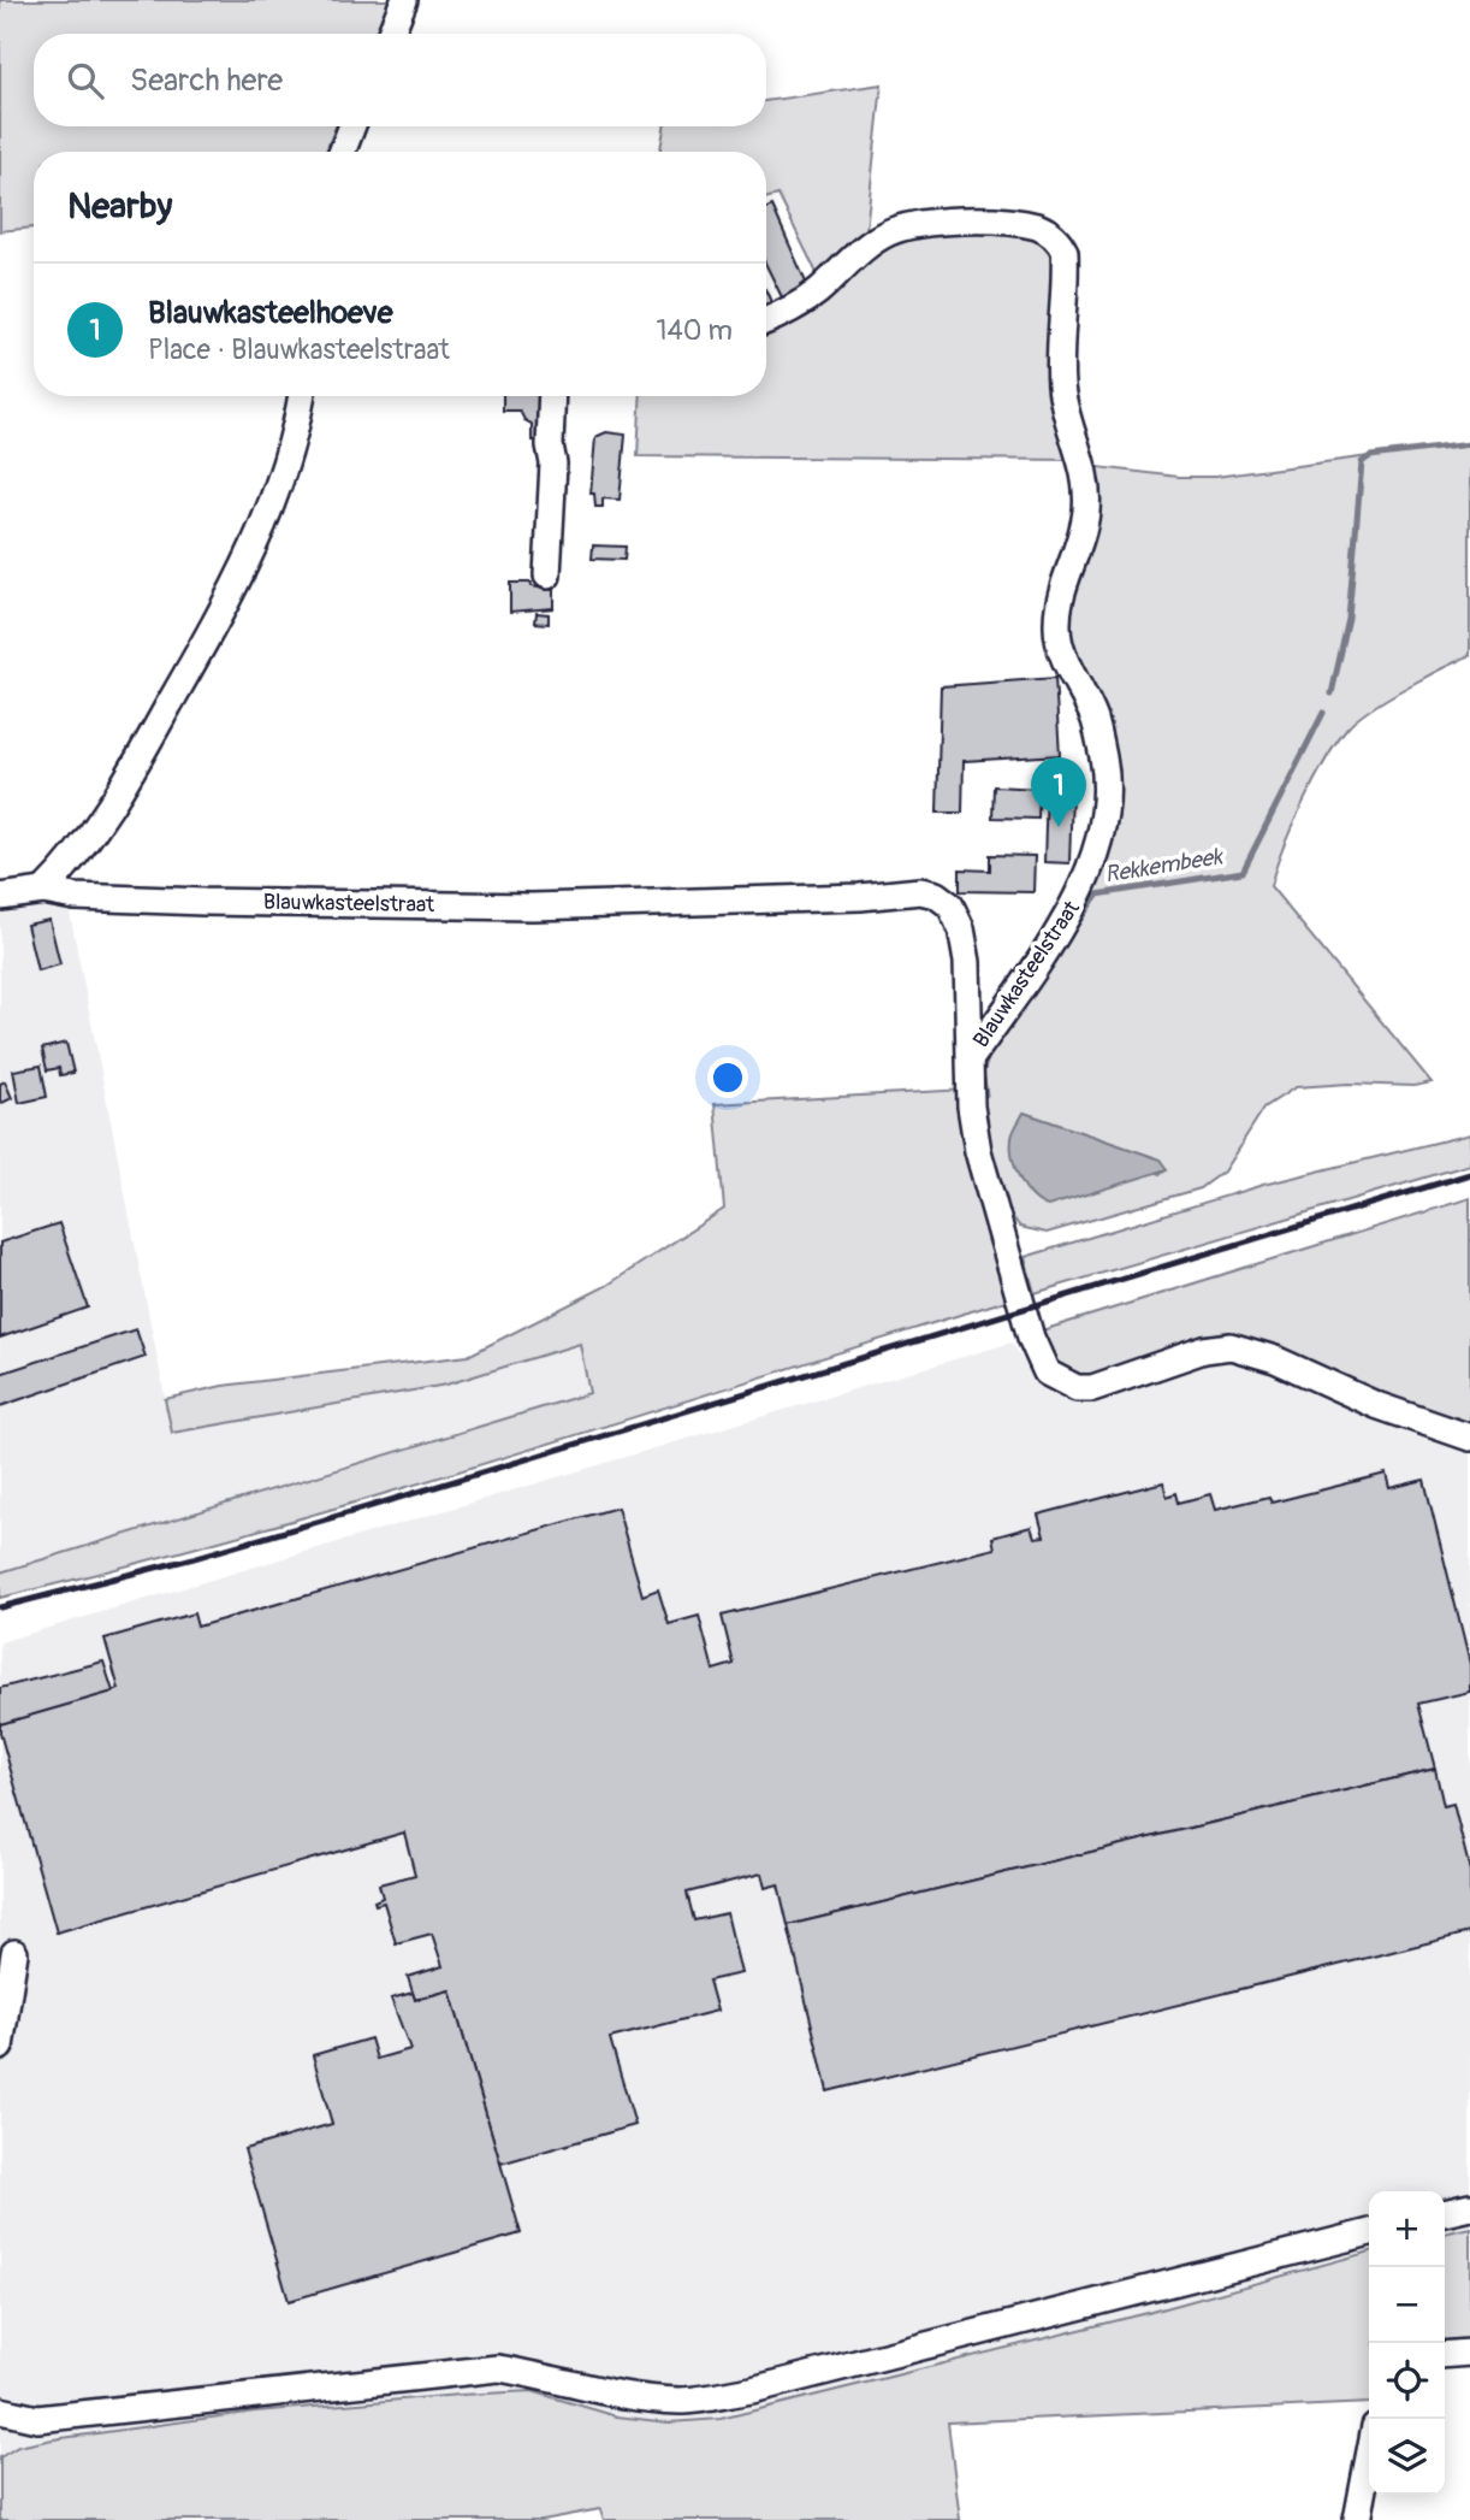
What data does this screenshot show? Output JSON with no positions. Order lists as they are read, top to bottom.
{
  "streets": {
    "street": ["Blauwkasteelstraat"]
  },
  "water": ["Rekkembeek"],
  "page": {
    "search": "Search here",
    "heading": "Nearby",
    "list": [
      {
        "mark": "1",
        "name": "Blauwkasteelhoeve",
        "note": "Place · Blauwkasteelstraat",
        "value": "140 m"
      }
    ],
    "pins": "1",
    "map_buttons": ["+", "−"]
  }
}
